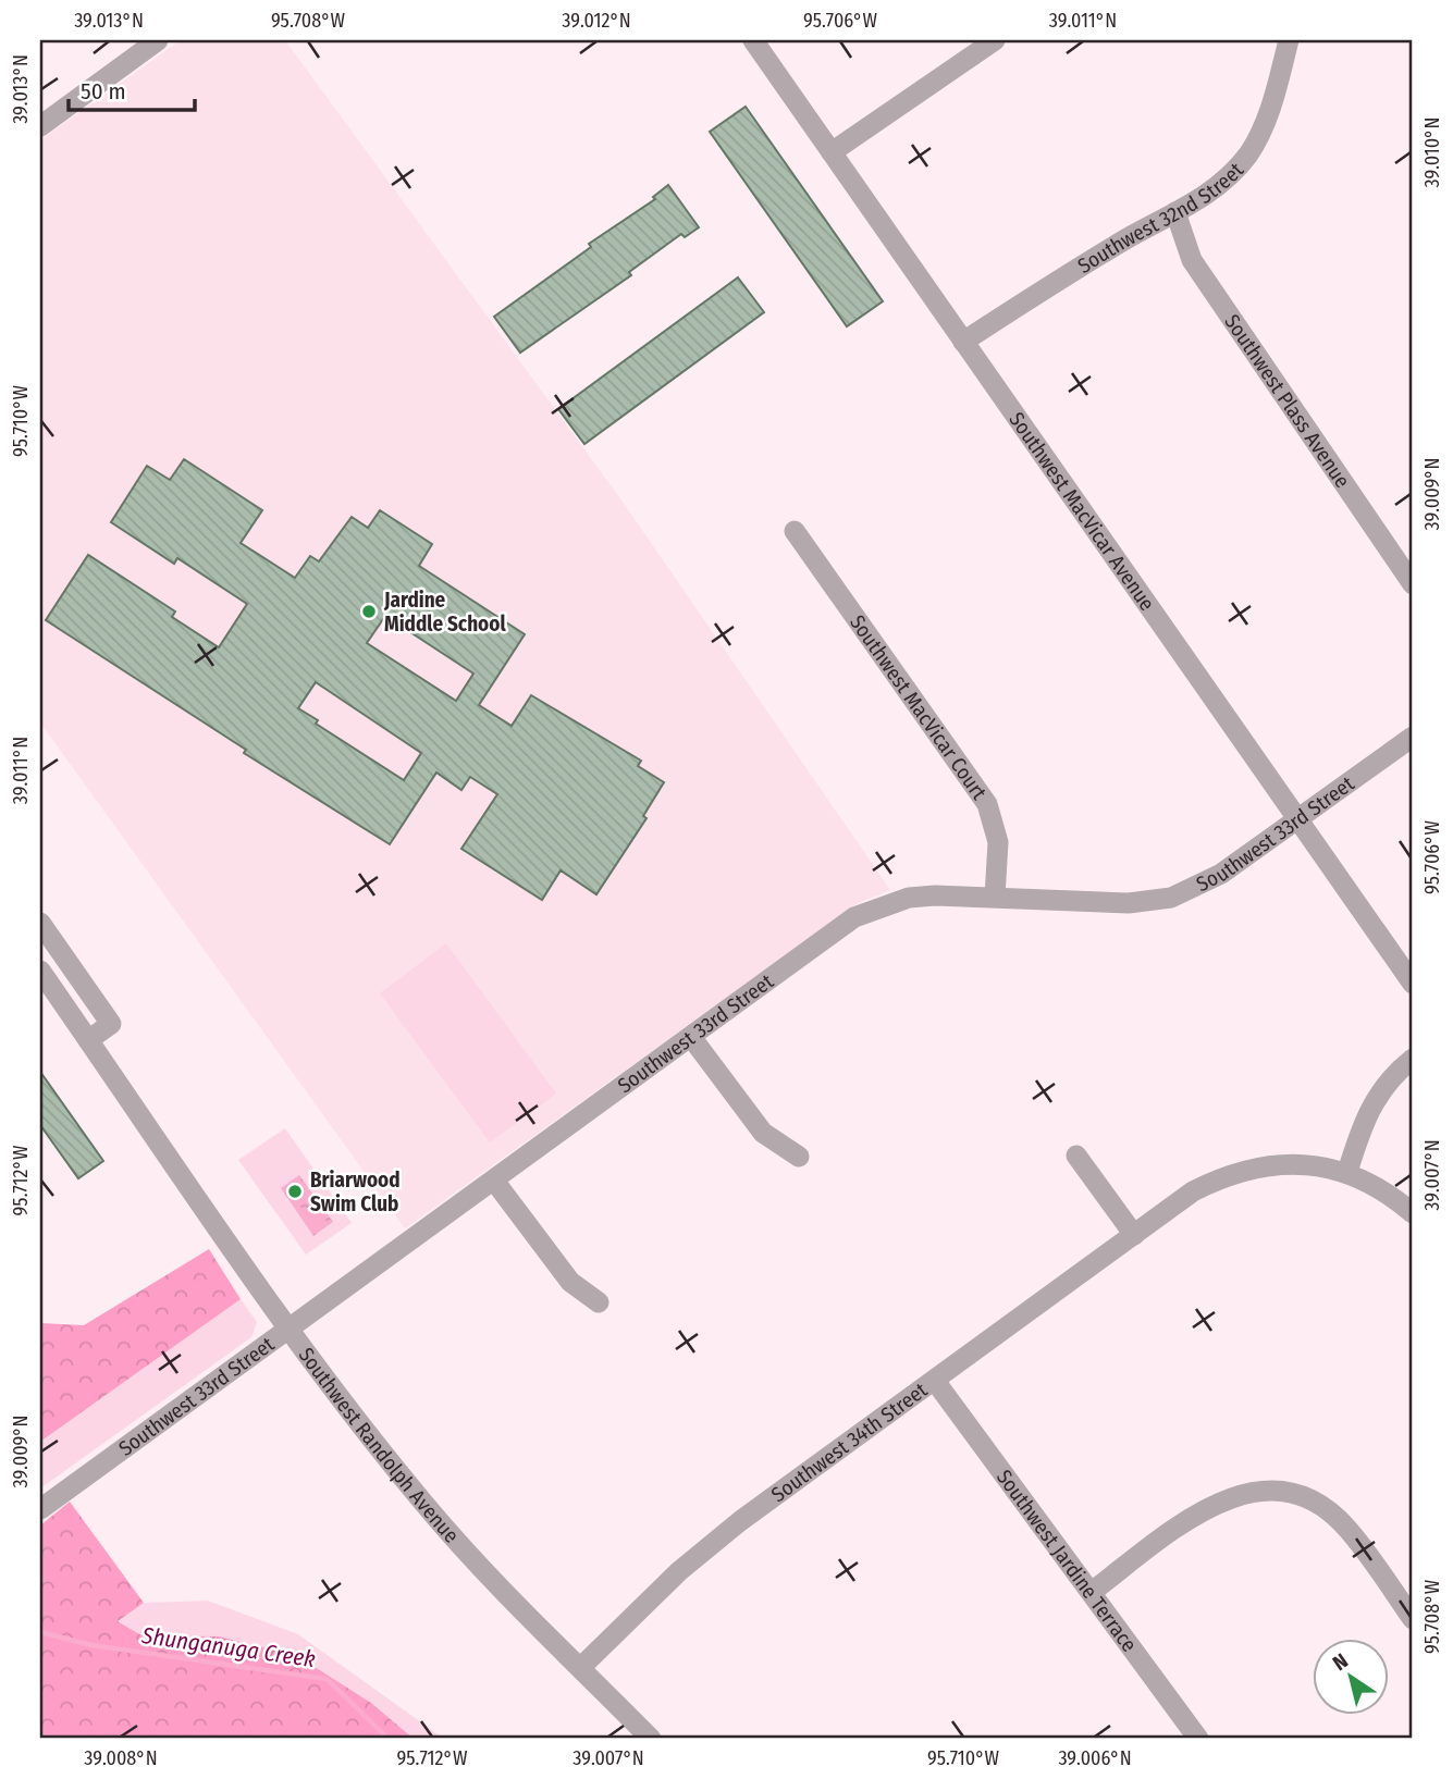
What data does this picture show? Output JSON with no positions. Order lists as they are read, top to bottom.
{
  "streets": {
    "street": [
      "Southwest 32nd Street",
      "Southwest Plass Avenue",
      "Southwest MacVicar Avenue",
      "Southwest MacVicar Court",
      "Southwest 33rd Street",
      "Southwest 34th Street",
      "Southwest Randolph Avenue",
      "Southwest Jardine Terrace"
    ]
  },
  "crossings": [
    ["Southwest 32nd Street", "Southwest Plass Avenue"],
    ["Southwest 32nd Street", "Southwest MacVicar Avenue"],
    ["Southwest MacVicar Avenue", "Southwest 33rd Street"],
    ["Southwest MacVicar Court", "Southwest 33rd Street"],
    ["Southwest 33rd Street", "Southwest Randolph Avenue"],
    ["Southwest 34th Street", "Southwest Randolph Avenue"],
    ["Southwest 34th Street", "Southwest Jardine Terrace"]
  ],
  "water": ["Shunganuga Creek"],
  "places": ["Jardine Middle School", "Briarwood Swim Club"],
  "scale_bar": "50 m",
  "north": "top left",
  "coordinates": [
    "39.013°N",
    "95.708°W",
    "39.012°N",
    "95.706°W",
    "39.011°N",
    "39.010°N",
    "95.710°W",
    "39.009°N",
    "39.007°N",
    "95.712°W",
    "39.008°N",
    "39.006°N"
  ]
}
